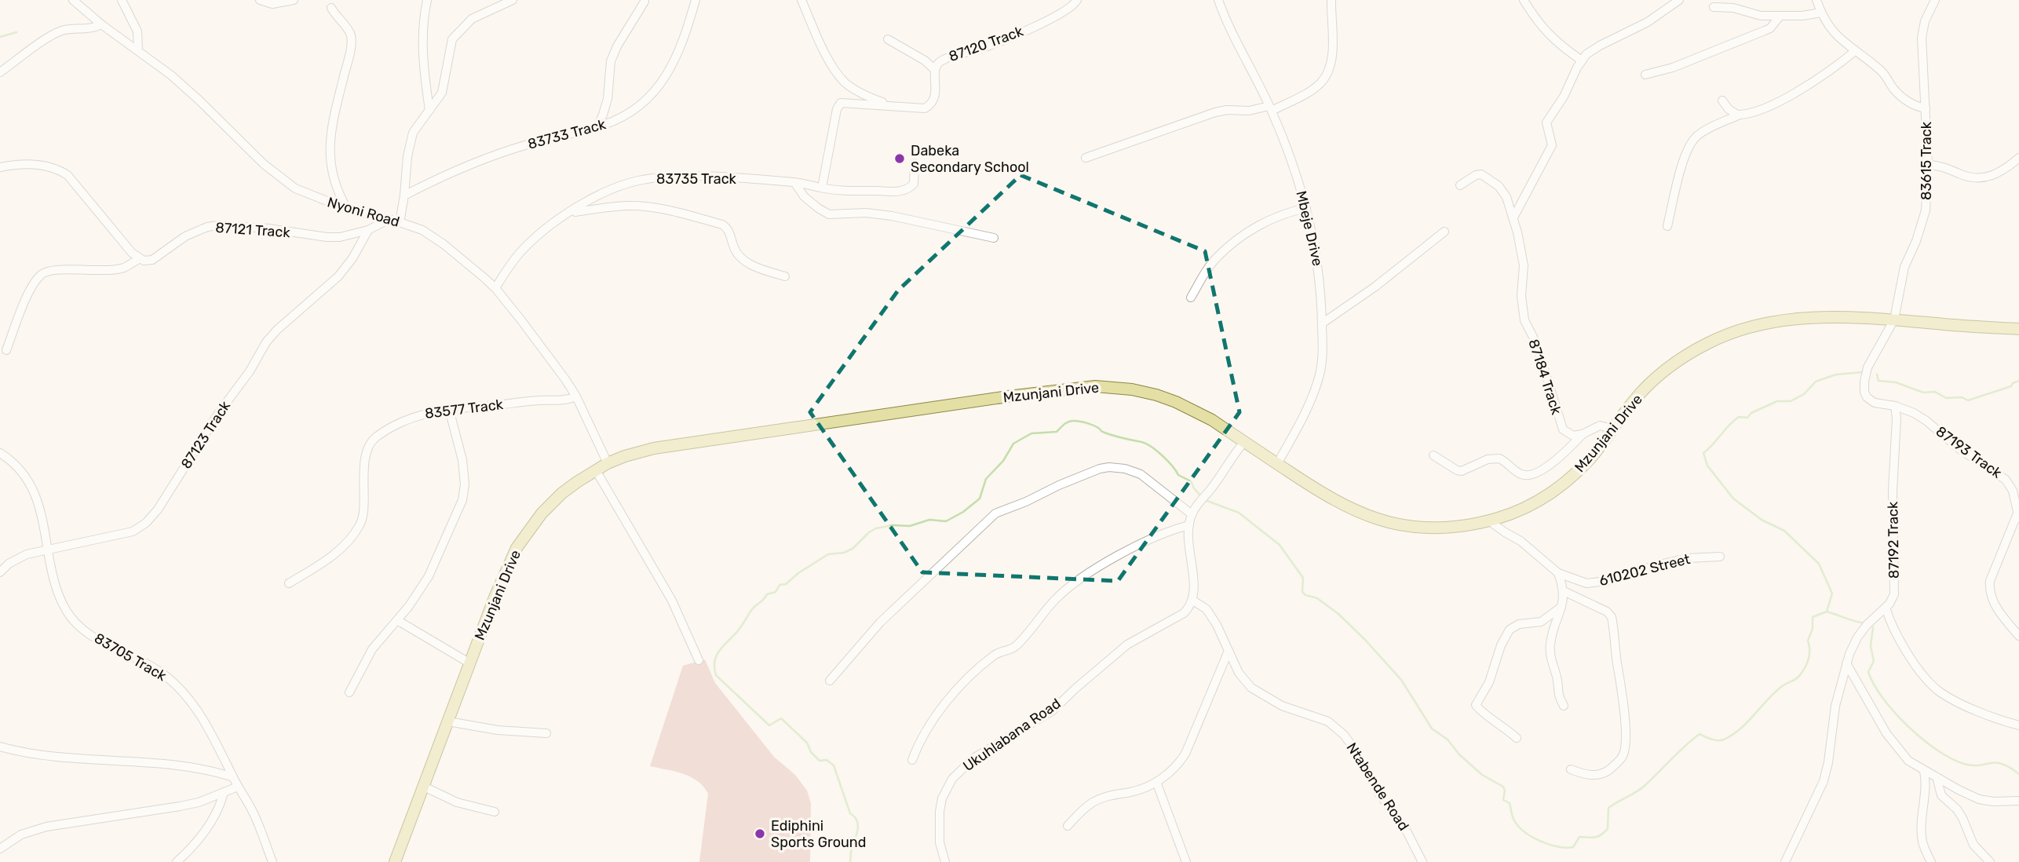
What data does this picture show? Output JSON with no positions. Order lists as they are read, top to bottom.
{
  "streets": {
    "main road": ["Mzunjani Drive"],
    "street": [
      "87120 Track",
      "83733 Track",
      "83615 Track",
      "83735 Track",
      "Nyoni Road",
      "Mbeje Drive",
      "87121 Track",
      "87184 Track",
      "83577 Track",
      "87123 Track",
      "87193 Track",
      "87192 Track",
      "610202 Street",
      "83705 Track",
      "Ukuhlabana Road",
      "Ntabende Road"
    ]
  },
  "crossings": [
    ["83615 Track", "Mzunjani Drive"],
    ["83735 Track", "Nyoni Road"],
    ["Nyoni Road", "87121 Track"],
    ["Nyoni Road", "Mzunjani Drive"],
    ["Nyoni Road", "83577 Track"],
    ["Mbeje Drive", "Mzunjani Drive"],
    ["87121 Track", "87123 Track"],
    ["Mzunjani Drive", "610202 Street"],
    ["87123 Track", "83705 Track"],
    ["87193 Track", "87192 Track"],
    ["Ukuhlabana Road", "Ntabende Road"]
  ],
  "places": ["Dabeka Secondary School", "Ediphini Sports Ground"]
}
